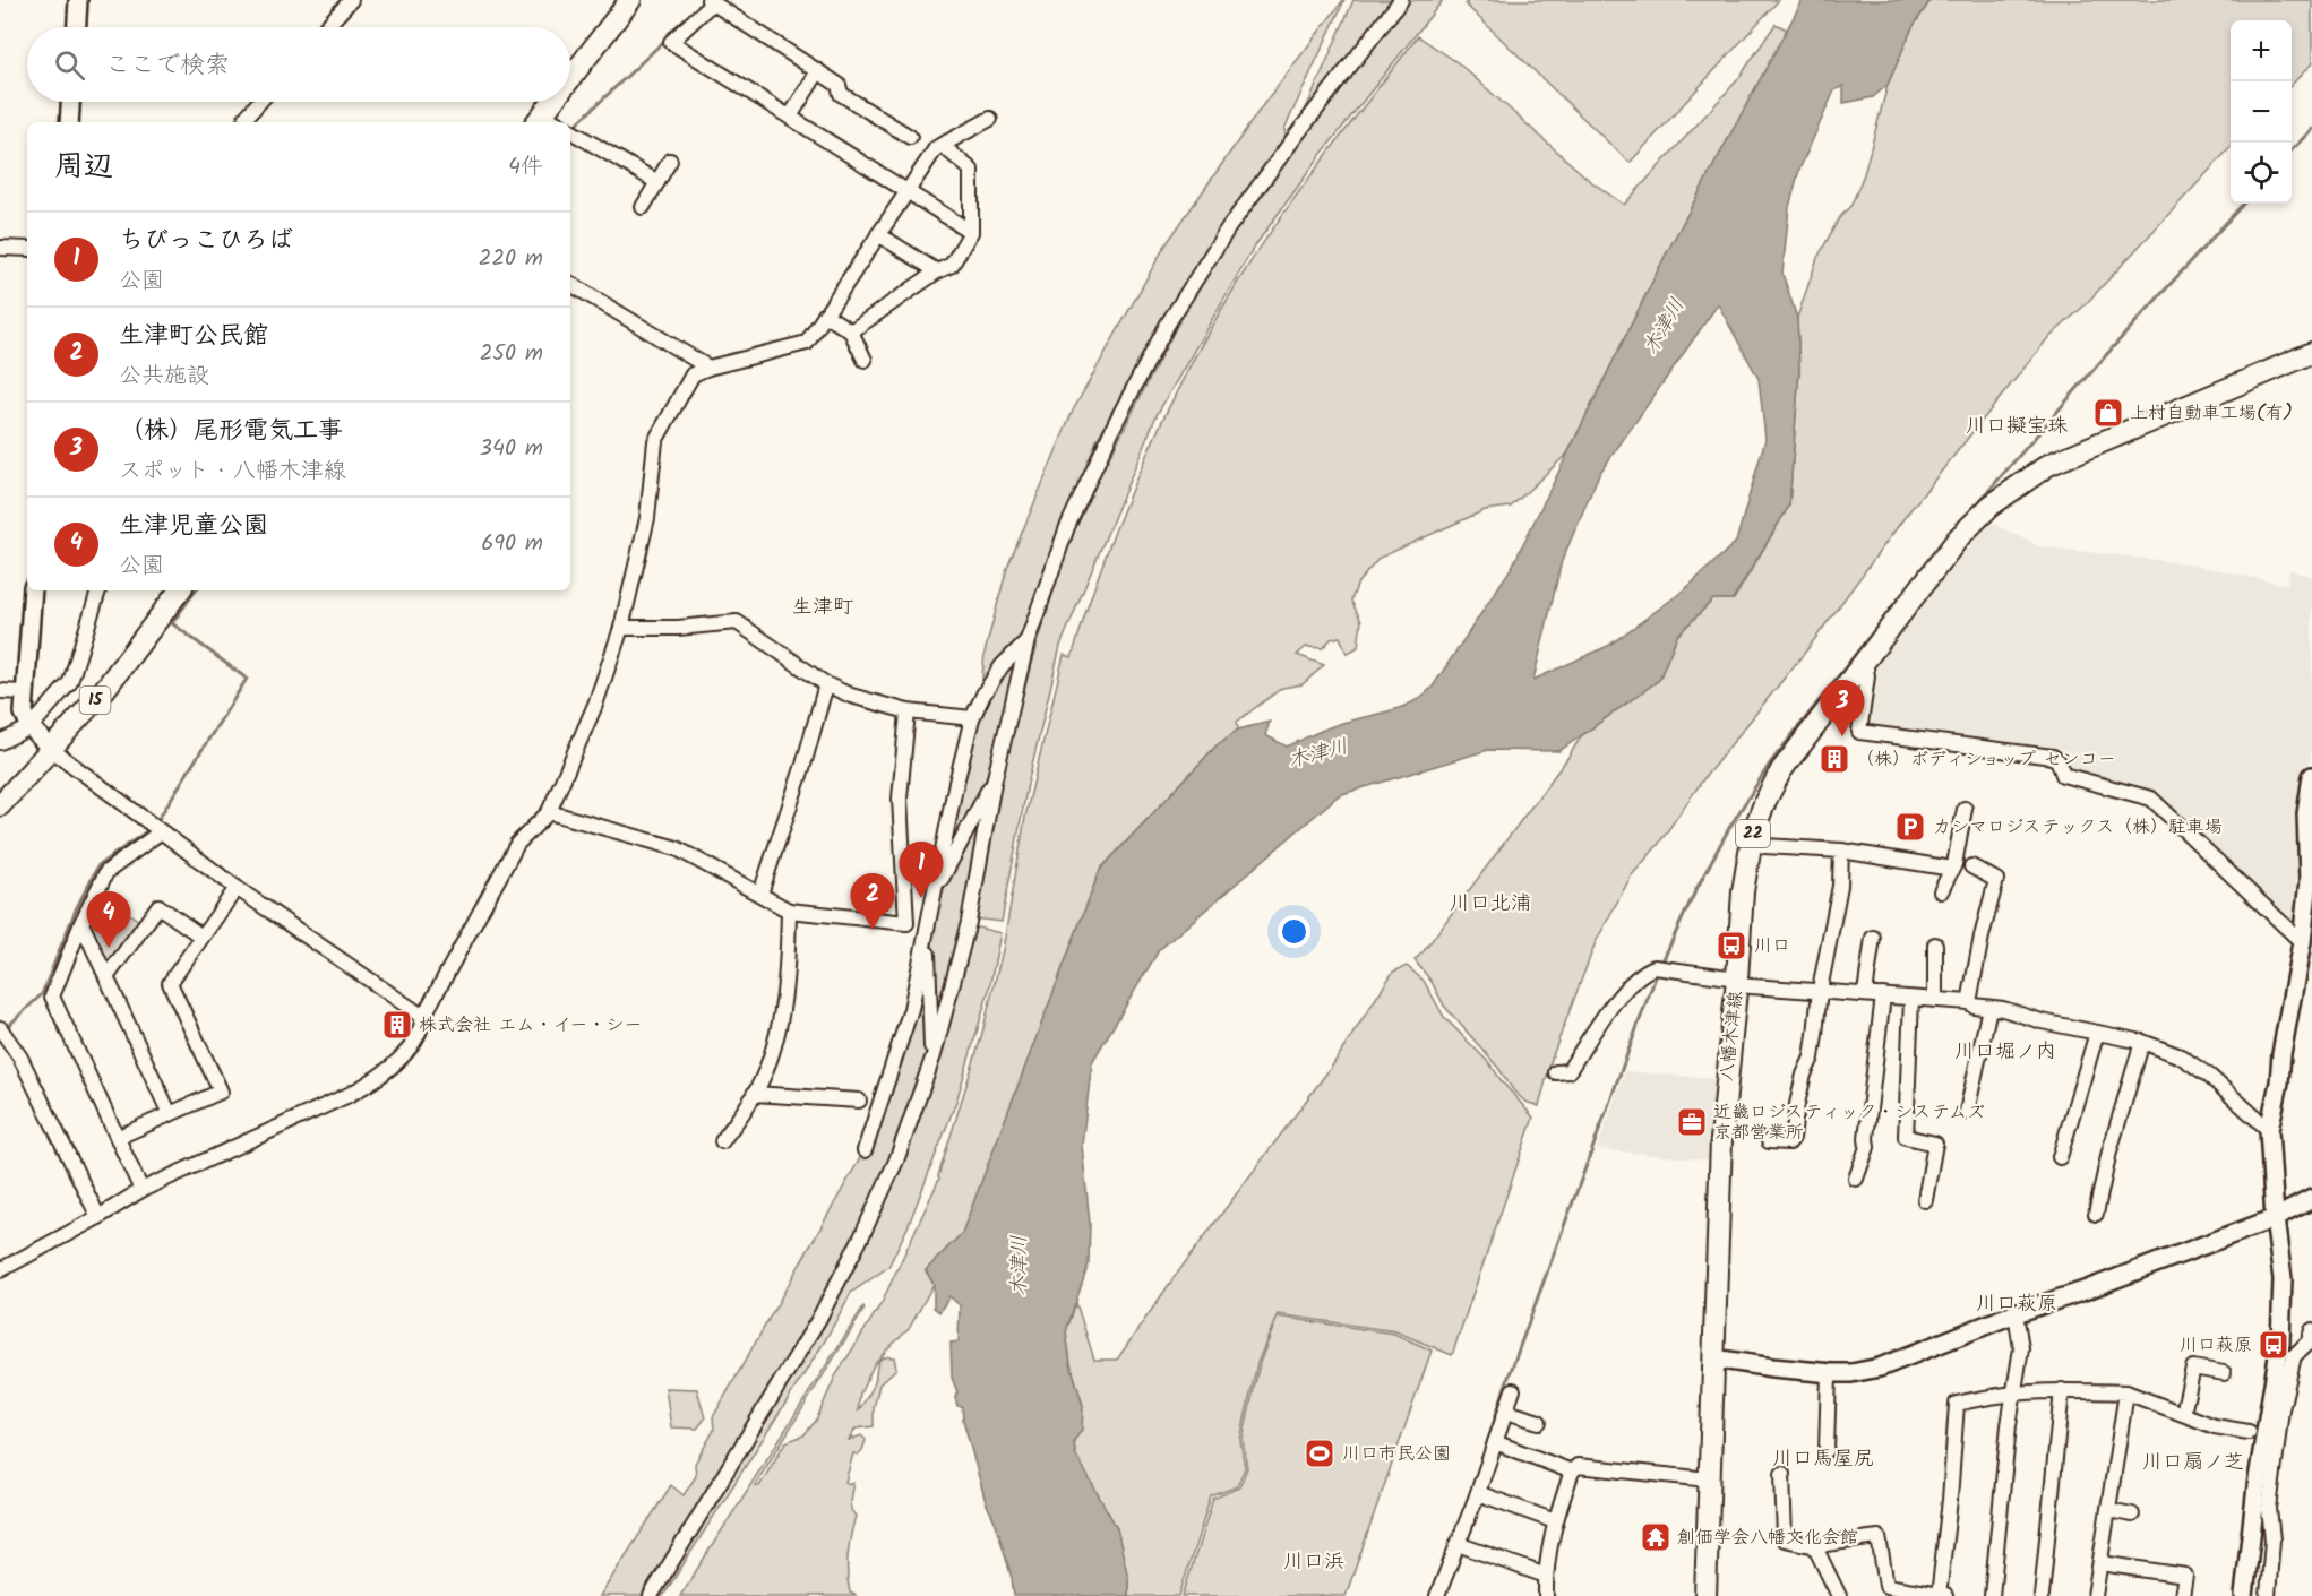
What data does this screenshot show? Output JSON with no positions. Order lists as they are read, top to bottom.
{
  "streets": {
    "main road": ["15", "22", "八幡木津線"]
  },
  "districts": [
    "川口擬宝珠",
    "生津町",
    "川口北浦",
    "川口堀ノ内",
    "川口萩原",
    "川口馬屋尻",
    "川口扇ノ芝",
    "川口浜"
  ],
  "water": ["木津川"],
  "places": {
    "shop": ["上村自動車工場(有)"],
    "building": ["（株）ボディショップ センコー", "株式会社 エム・イー・シー"],
    "parking": ["カシマロジステックス（株）駐車場"],
    "bus stop": ["川口", "川口萩原"],
    "office": ["近畿ロジスティック・システムズ 京都営業所"],
    "sports": ["川口市民公園"],
    "temple": ["創価学会八幡文化会館"]
  },
  "page": {
    "map_buttons": ["+", "−"],
    "search": "ここで検索",
    "heading": ["周辺", "4件"],
    "list": [
      {
        "mark": "1",
        "name": "ちびっこひろば",
        "note": "公園",
        "value": "220 m"
      },
      {
        "mark": "2",
        "name": "生津町公民館",
        "note": "公共施設",
        "value": "250 m"
      },
      {
        "mark": "3",
        "name": "（株）尾形電気工事",
        "note": "スポット · 八幡木津線",
        "value": "340 m"
      },
      {
        "mark": "4",
        "name": "生津児童公園",
        "note": "公園",
        "value": "690 m"
      }
    ],
    "pins": [
      "3",
      "1",
      "2",
      "4"
    ]
  }
}
